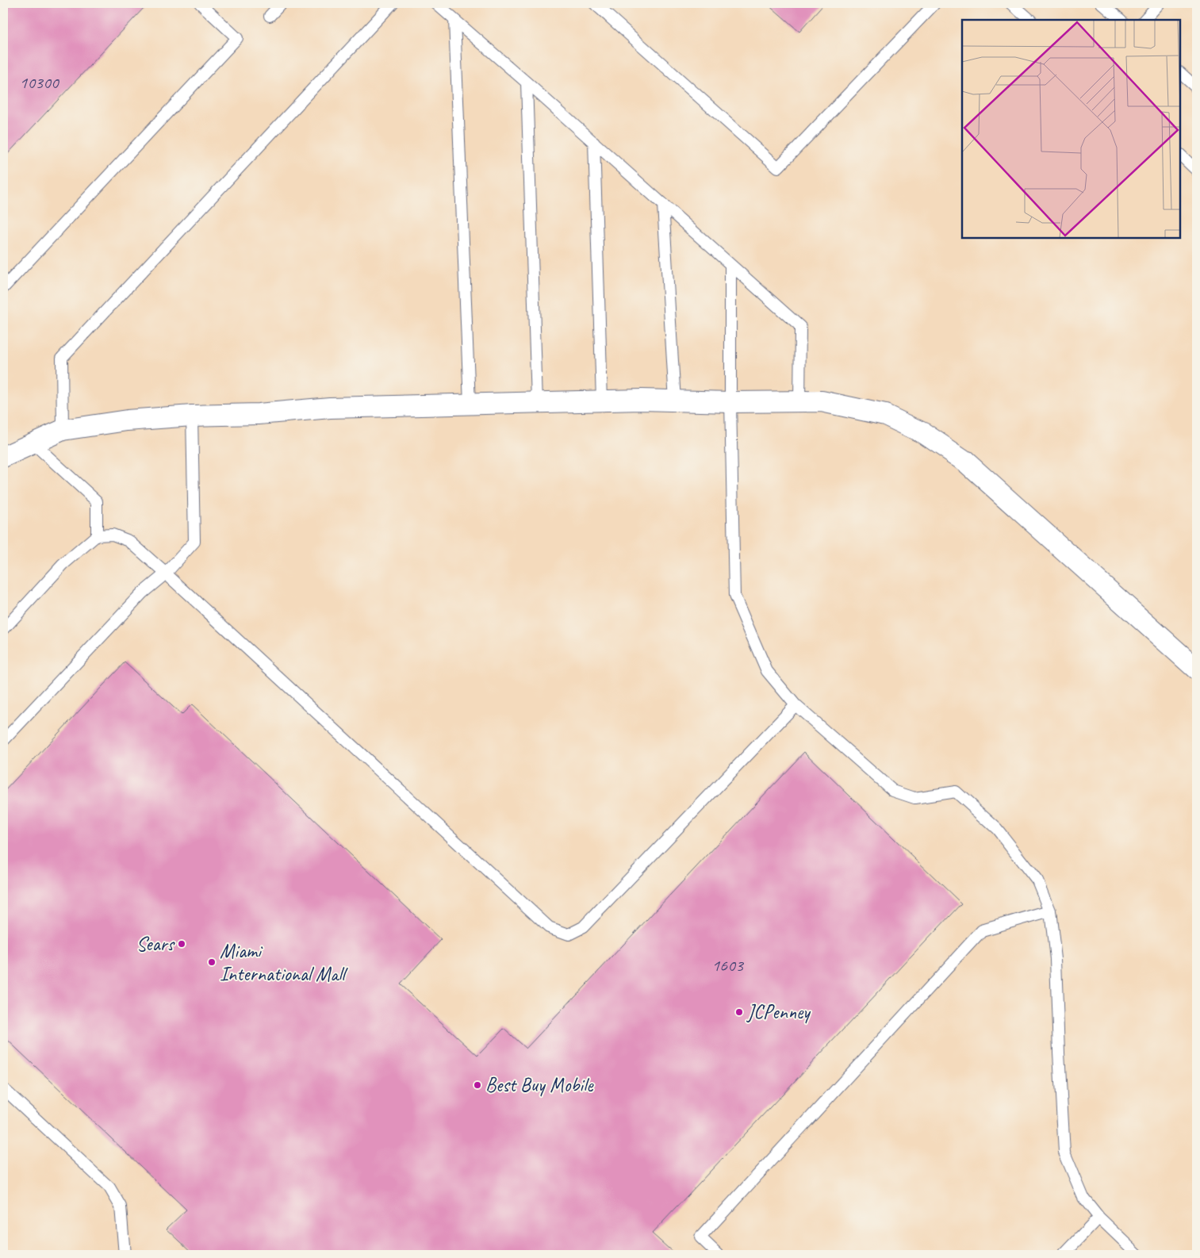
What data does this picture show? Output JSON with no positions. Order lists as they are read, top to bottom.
{
  "places": [
    "Sears",
    "Miami International Mall",
    "JCPenney",
    "Best Buy Mobile"
  ],
  "house_numbers": ["10300", "1603"]
}
